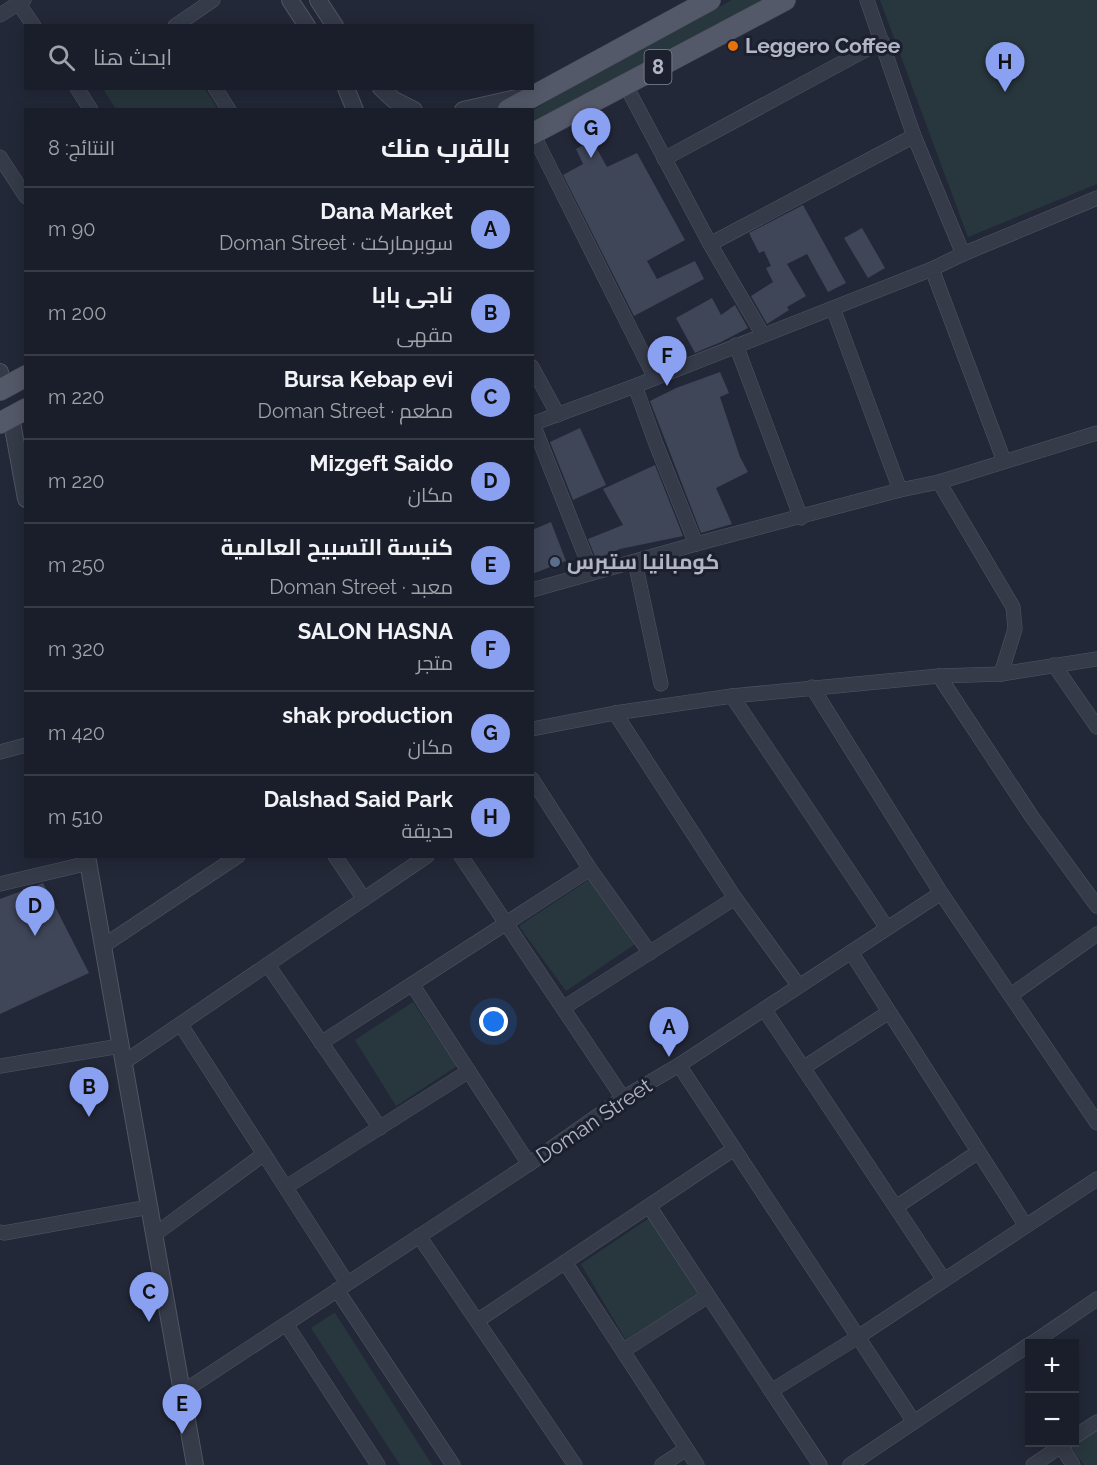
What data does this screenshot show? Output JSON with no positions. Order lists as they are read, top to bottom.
{
  "streets": {
    "main road": ["8"],
    "street": ["Doman Street"]
  },
  "places": ["Leggero Coffee", "كومبانيا ستيرس"],
  "page": {
    "search": "ابحث هنا",
    "pins": [
      "H",
      "G",
      "F",
      "D",
      "A",
      "B",
      "C",
      "E"
    ],
    "heading": ["بالقرب منك", "النتائج: 8"],
    "list": [
      {
        "mark": "A",
        "name": "Dana Market",
        "note": "سوبرماركت · Doman Street",
        "value": "90 m"
      },
      {
        "mark": "B",
        "name": "ناجى بابا",
        "note": "مقهى",
        "value": "200 m"
      },
      {
        "mark": "C",
        "name": "Bursa Kebap evi",
        "note": "مطعم · Doman Street",
        "value": "220 m"
      },
      {
        "mark": "D",
        "name": "Mizgeft Saido",
        "note": "مكان",
        "value": "220 m"
      },
      {
        "mark": "E",
        "name": "كنيسة التسبيح العالمية",
        "note": "معبد · Doman Street",
        "value": "250 m"
      },
      {
        "mark": "F",
        "name": "SALON HASNA",
        "note": "متجر",
        "value": "320 m"
      },
      {
        "mark": "G",
        "name": "shak production",
        "note": "مكان",
        "value": "420 m"
      },
      {
        "mark": "H",
        "name": "Dalshad Said Park",
        "note": "حديقة",
        "value": "510 m"
      }
    ],
    "map_buttons": ["+", "−"]
  }
}
